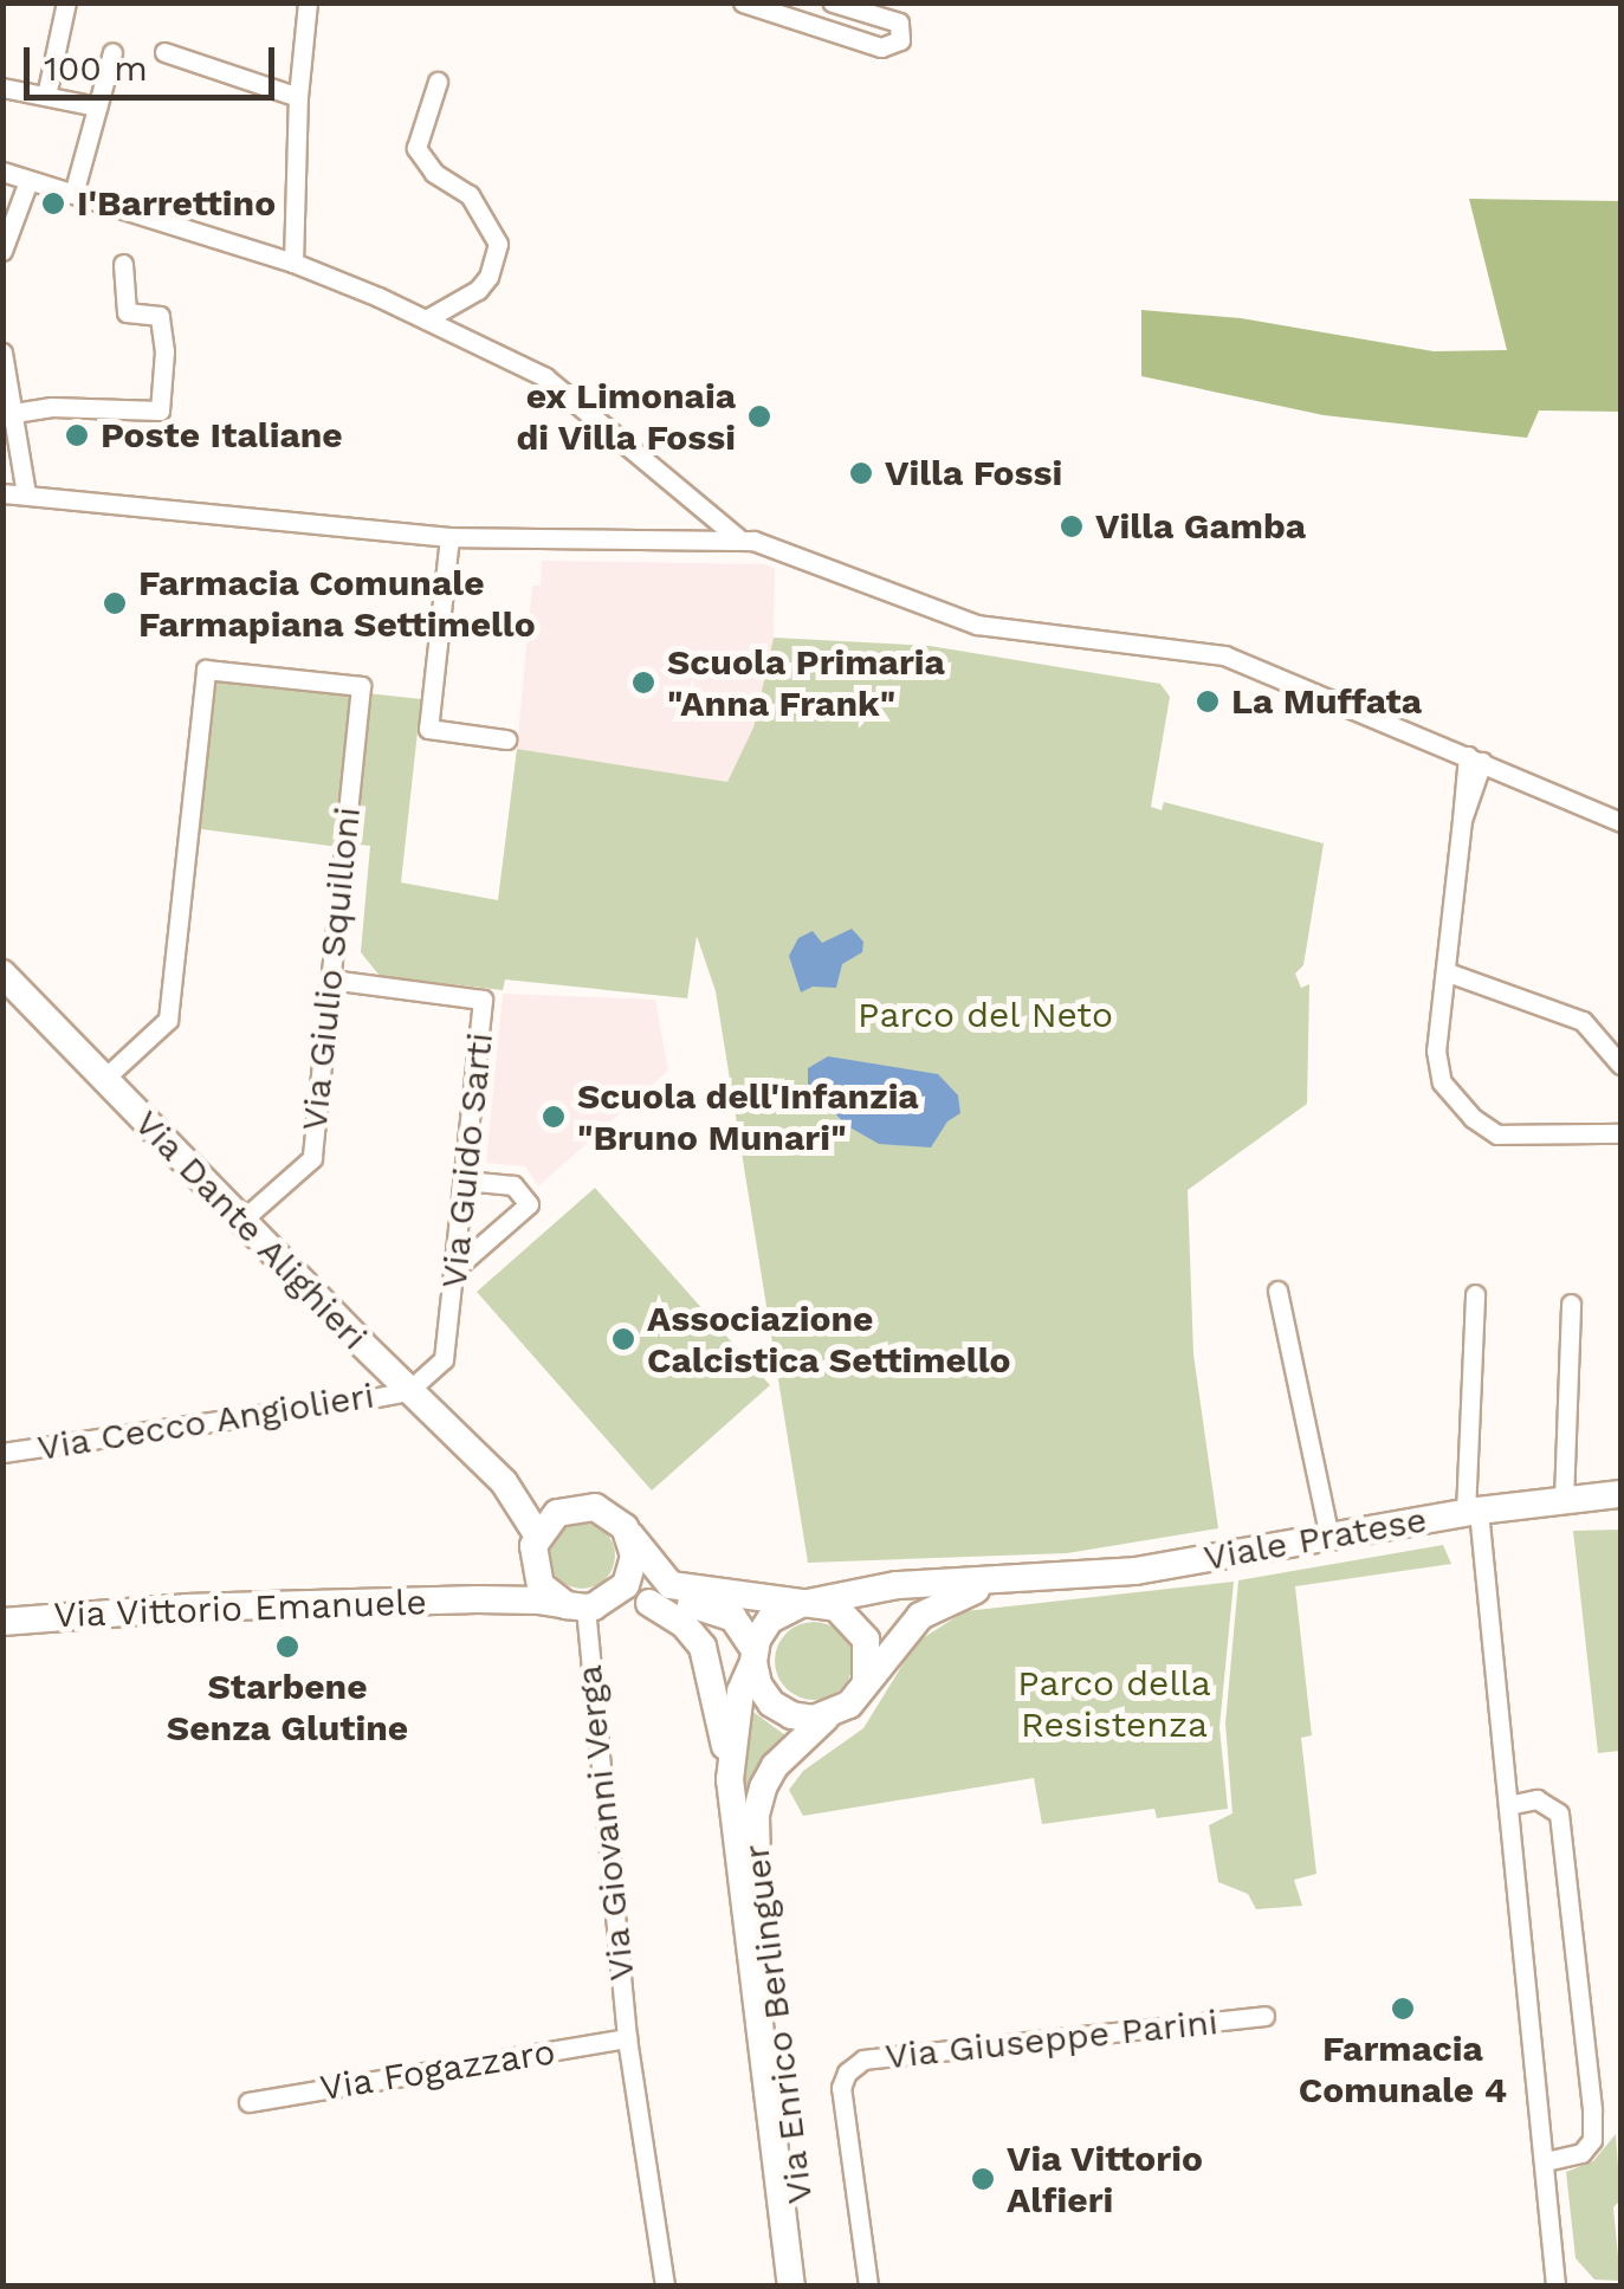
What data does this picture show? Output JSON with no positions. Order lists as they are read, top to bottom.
{
  "streets": {
    "main road": [
      "Via Dante Alighieri",
      "Viale Pratese",
      "Via Vittorio Emanuele",
      "Via Enrico Berlinguer"
    ],
    "street": [
      "Via Giulio Squilloni",
      "Via Guido Sarti",
      "Via Cecco Angiolieri",
      "Via Giovanni Verga",
      "Via Giuseppe Parini",
      "Via Fogazzaro"
    ]
  },
  "crossings": [
    ["Via Giulio Squilloni", "Via Guido Sarti"],
    ["Via Giulio Squilloni", "Via Dante Alighieri"],
    ["Via Guido Sarti", "Via Dante Alighieri"],
    ["Via Guido Sarti", "Via Cecco Angiolieri"],
    ["Via Dante Alighieri", "Via Cecco Angiolieri"],
    ["Via Dante Alighieri", "Viale Pratese"],
    ["Via Dante Alighieri", "Via Vittorio Emanuele"],
    ["Via Dante Alighieri", "Via Giovanni Verga"],
    ["Viale Pratese", "Via Vittorio Emanuele"],
    ["Viale Pratese", "Via Giovanni Verga"],
    ["Viale Pratese", "Via Enrico Berlinguer"],
    ["Via Vittorio Emanuele", "Via Giovanni Verga"],
    ["Via Giovanni Verga", "Via Fogazzaro"]
  ],
  "parks": ["Parco del Neto", "Parco della Resistenza"],
  "places": [
    "I'Barrettino",
    "ex Limonaia di Villa Fossi",
    "Poste Italiane",
    "Villa Fossi",
    "Villa Gamba",
    "Farmacia Comunale Farmapiana Settimello",
    "Scuola Primaria \"Anna Frank\"",
    "La Muffata",
    "Scuola dell'Infanzia \"Bruno Munari\"",
    "Associazione Calcistica Settimello",
    "Starbene Senza Glutine",
    "Farmacia Comunale 4",
    "Via Vittorio Alfieri"
  ],
  "scale_bar": "100 m"
}
